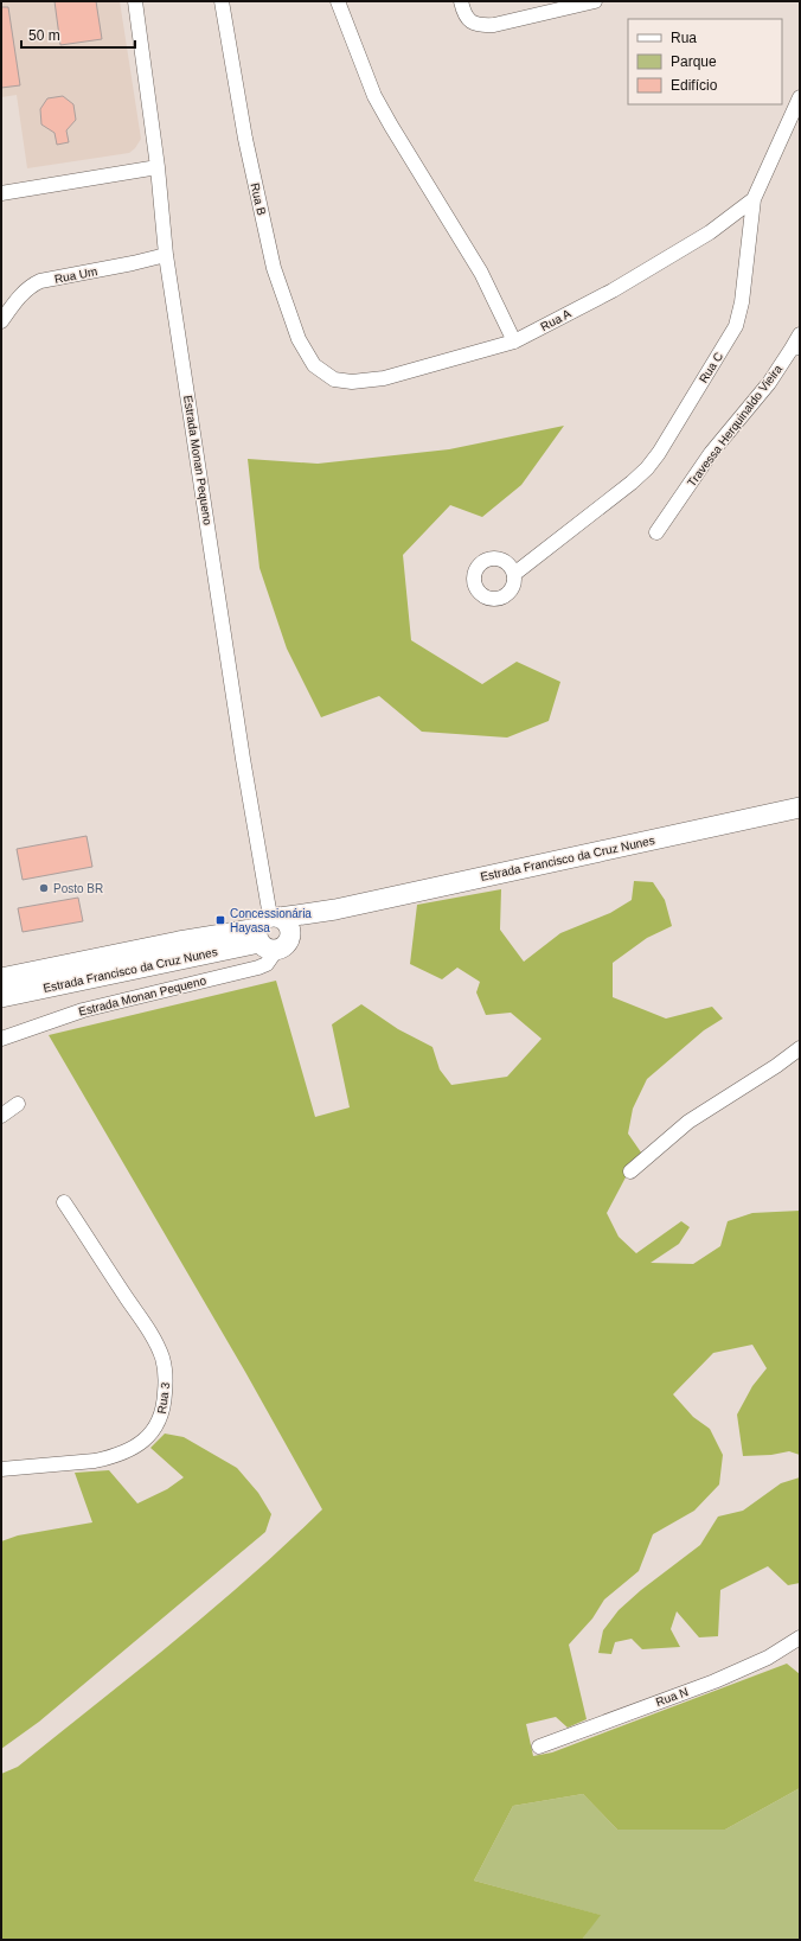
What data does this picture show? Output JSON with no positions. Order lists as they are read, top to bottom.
{
  "streets": {
    "main road": ["Estrada Francisco da Cruz Nunes"],
    "street": [
      "Rua B",
      "Rua Um",
      "Rua A",
      "Rua C",
      "Travessa Herquinaldo Vieira",
      "Estrada Monan Pequeno",
      "Rua 3",
      "Rua N"
    ]
  },
  "crossings": [
    ["Rua B", "Rua A"],
    ["Rua Um", "Estrada Monan Pequeno"],
    ["Rua A", "Rua C"],
    ["Estrada Monan Pequeno", "Estrada Francisco da Cruz Nunes"]
  ],
  "places": {
    "other": ["Posto BR"],
    "transit": ["Concessionária Hayasa"]
  },
  "legend": ["Rua", "Parque", "Edifício"],
  "scale_bar": "50 m"
}
